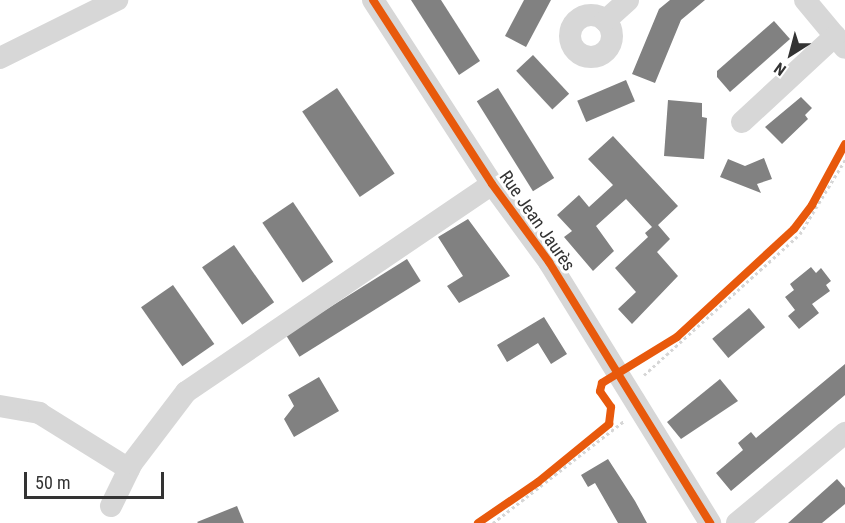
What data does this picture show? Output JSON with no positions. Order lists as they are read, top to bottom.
{
  "streets": {
    "street": ["Rue Jean Jaurès"]
  },
  "scale_bar": "50 m",
  "north": "bottom left"
}
